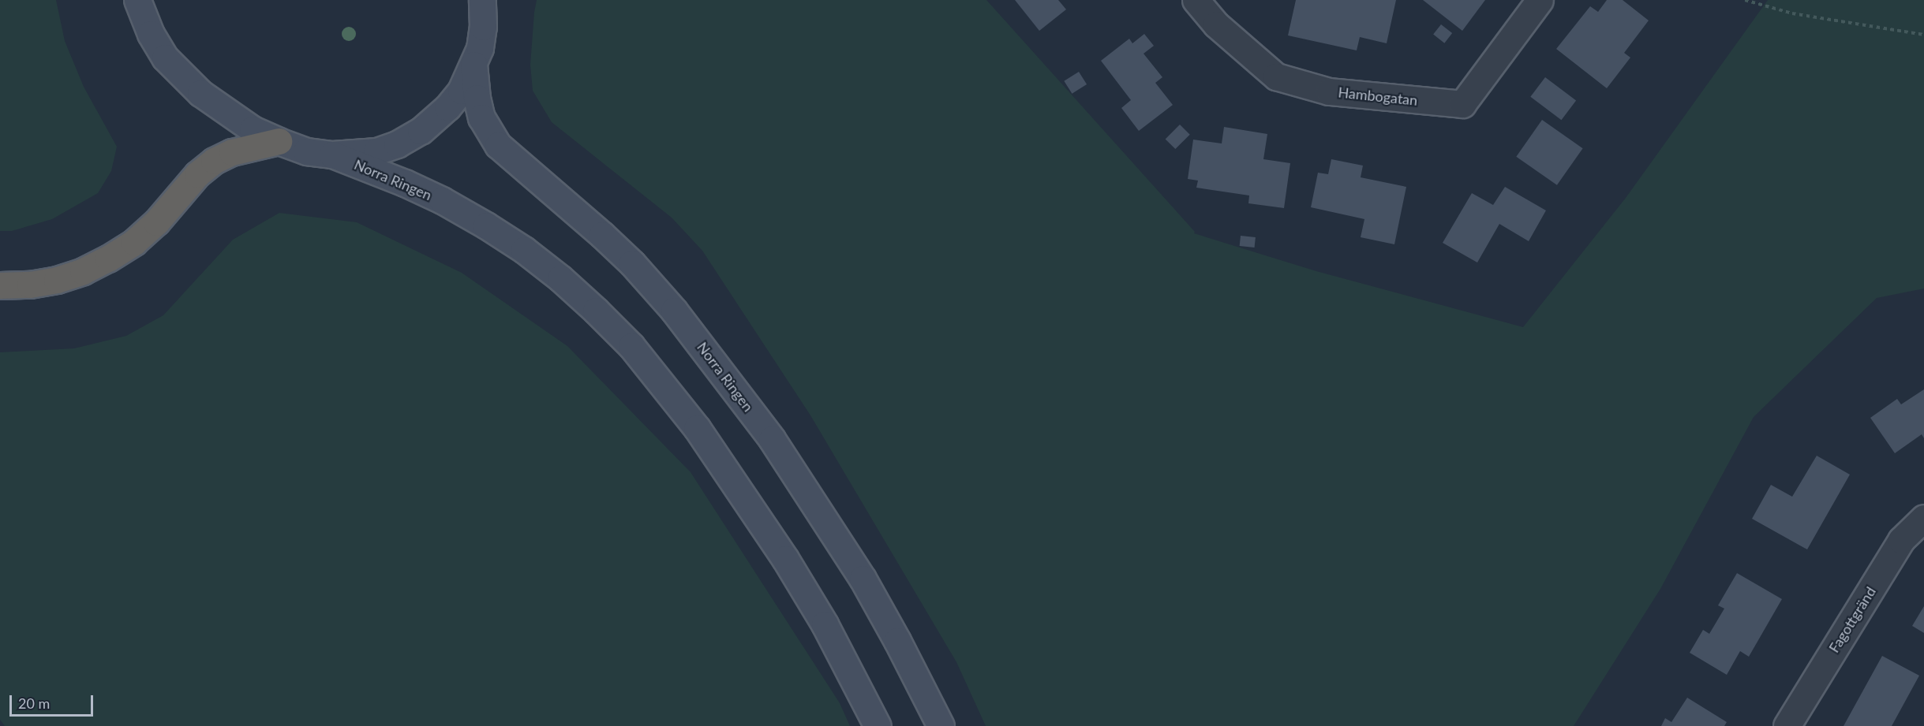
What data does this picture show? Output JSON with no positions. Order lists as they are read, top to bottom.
{
  "streets": {
    "main road": ["Norra Ringen"],
    "street": ["Hambogatan", "Fagottgränd"]
  },
  "scale_bar": "20 m"
}
